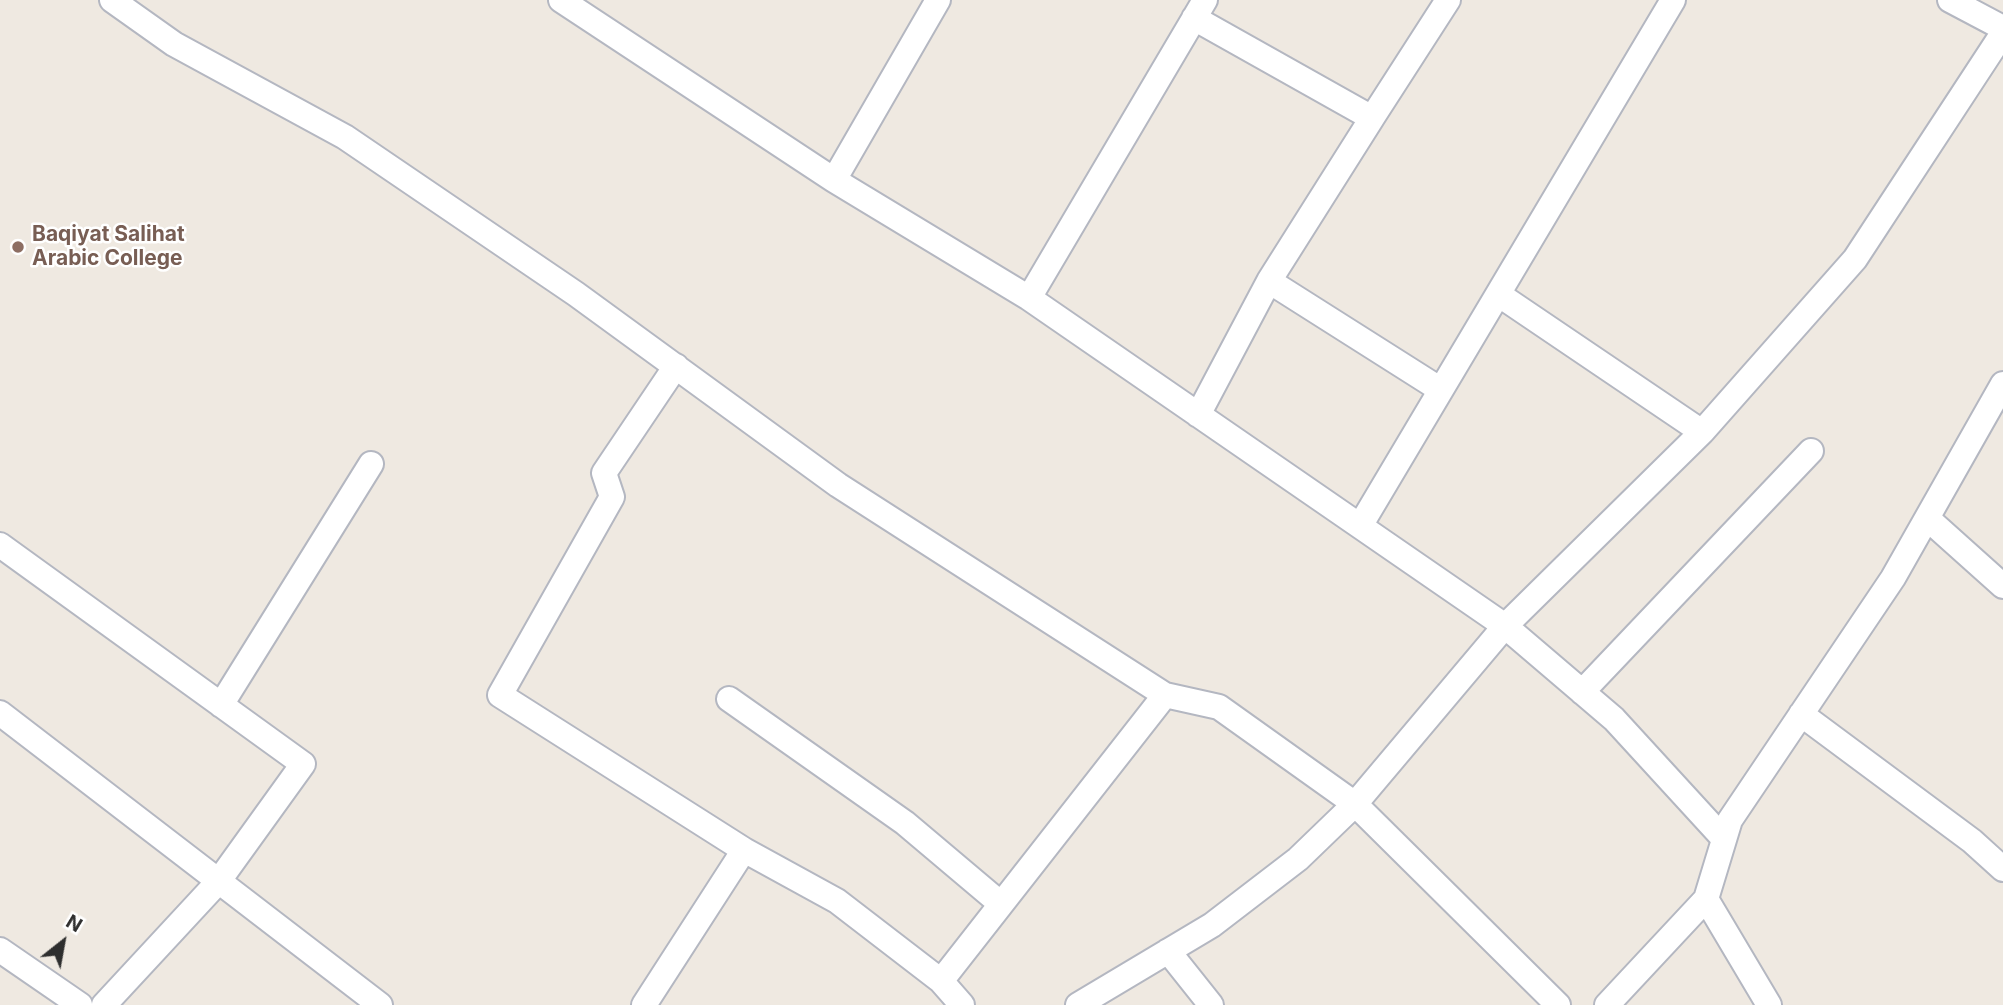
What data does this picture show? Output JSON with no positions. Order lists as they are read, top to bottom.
{
  "places": ["Baqiyat Salihat Arabic College"],
  "north": "top right"
}
